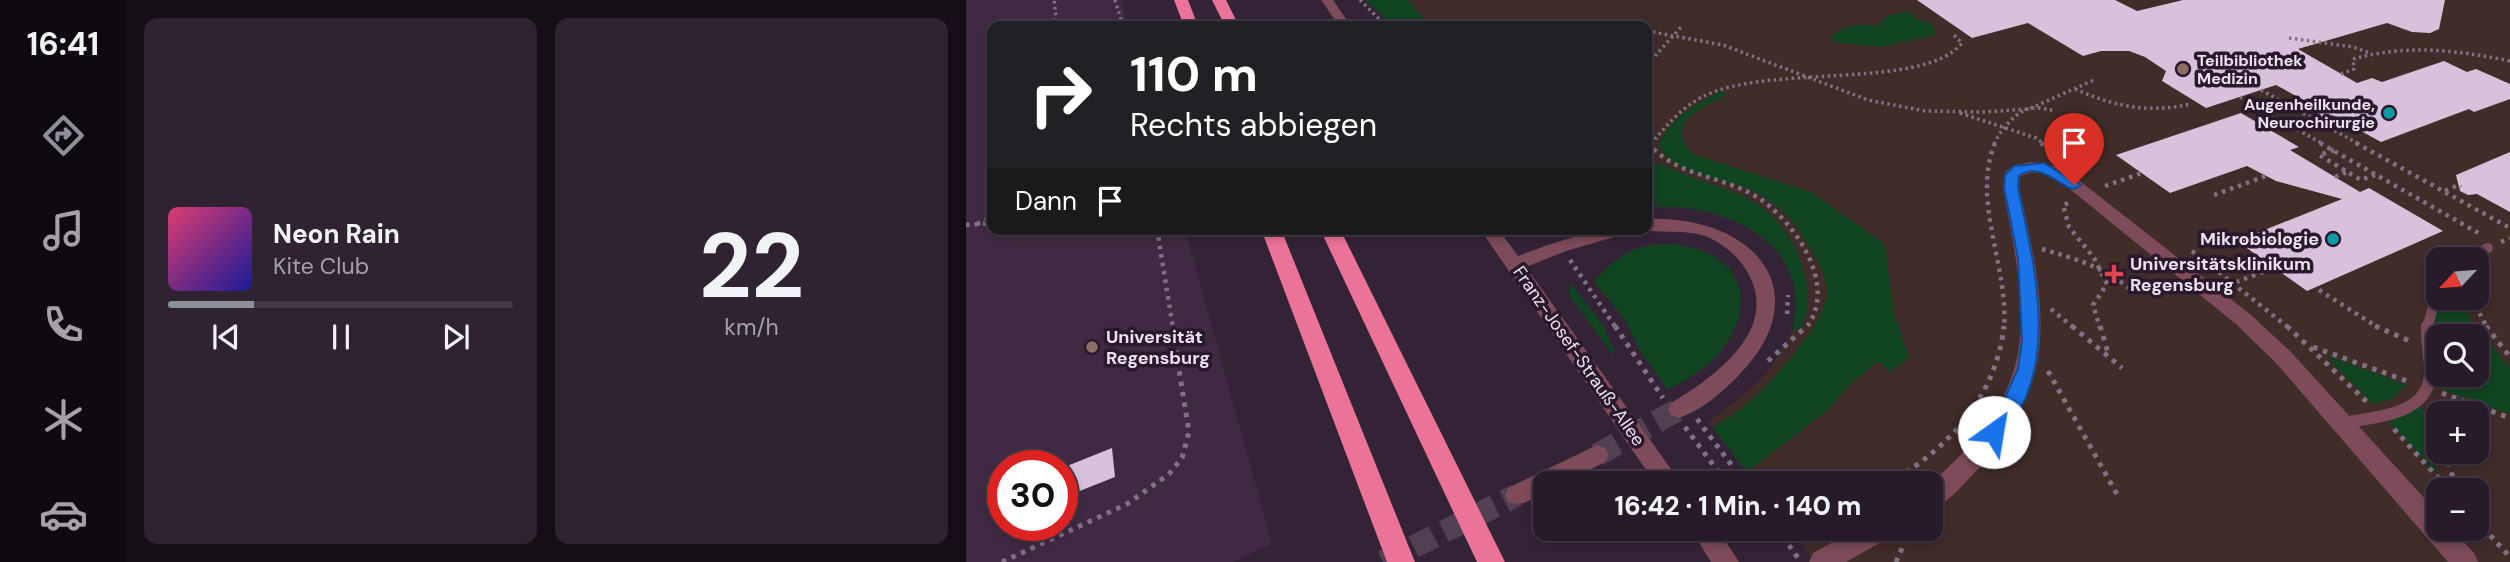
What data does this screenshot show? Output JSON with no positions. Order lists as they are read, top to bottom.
{
  "streets": {
    "street": ["Franz-Josef-Strauß-Allee"]
  },
  "places": {
    "other": [
      "Teilbibliothek Medizin",
      "Augenheilkunde, Neurochirurgie",
      "Mikrobiologie",
      "Universität Regensburg"
    ],
    "health": ["Universitätsklinikum Regensburg"]
  },
  "north": "bottom left",
  "page": {
    "tabs": "16:41",
    "tile": ["22", "km/h"],
    "turn": ["110 m", "Rechts abbiegen"],
    "then": "Dann",
    "song": ["Neon Rain", "Kite Club"],
    "map_buttons": ["+", "−"],
    "limit": "30",
    "trip": "16:42 · 1 Min. · 140 m"
  }
}
